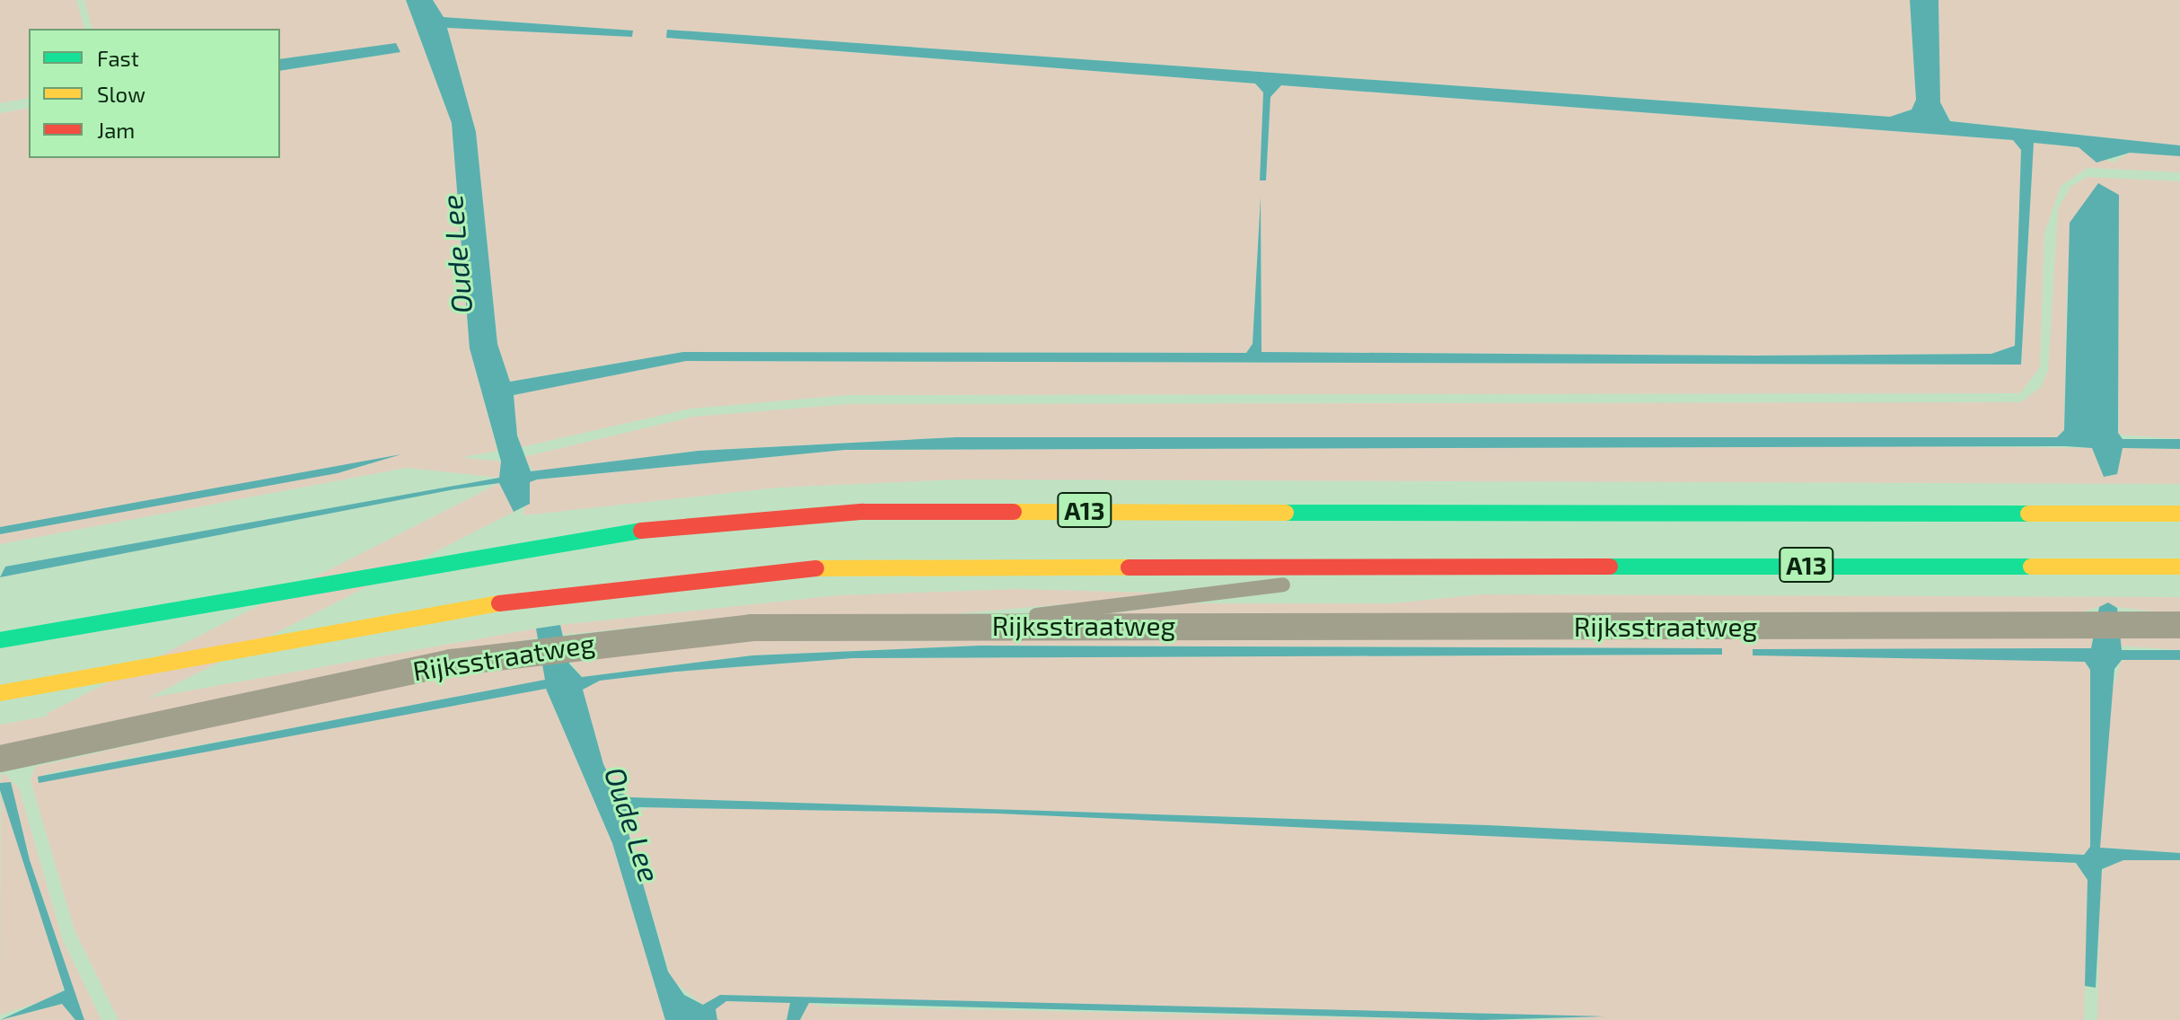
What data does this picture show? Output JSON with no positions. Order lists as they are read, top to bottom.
{
  "streets": {
    "highway": ["A13"],
    "street": ["Rijksstraatweg"]
  },
  "water": ["Oude Lee"],
  "legend": ["Fast", "Slow", "Jam"]
}
